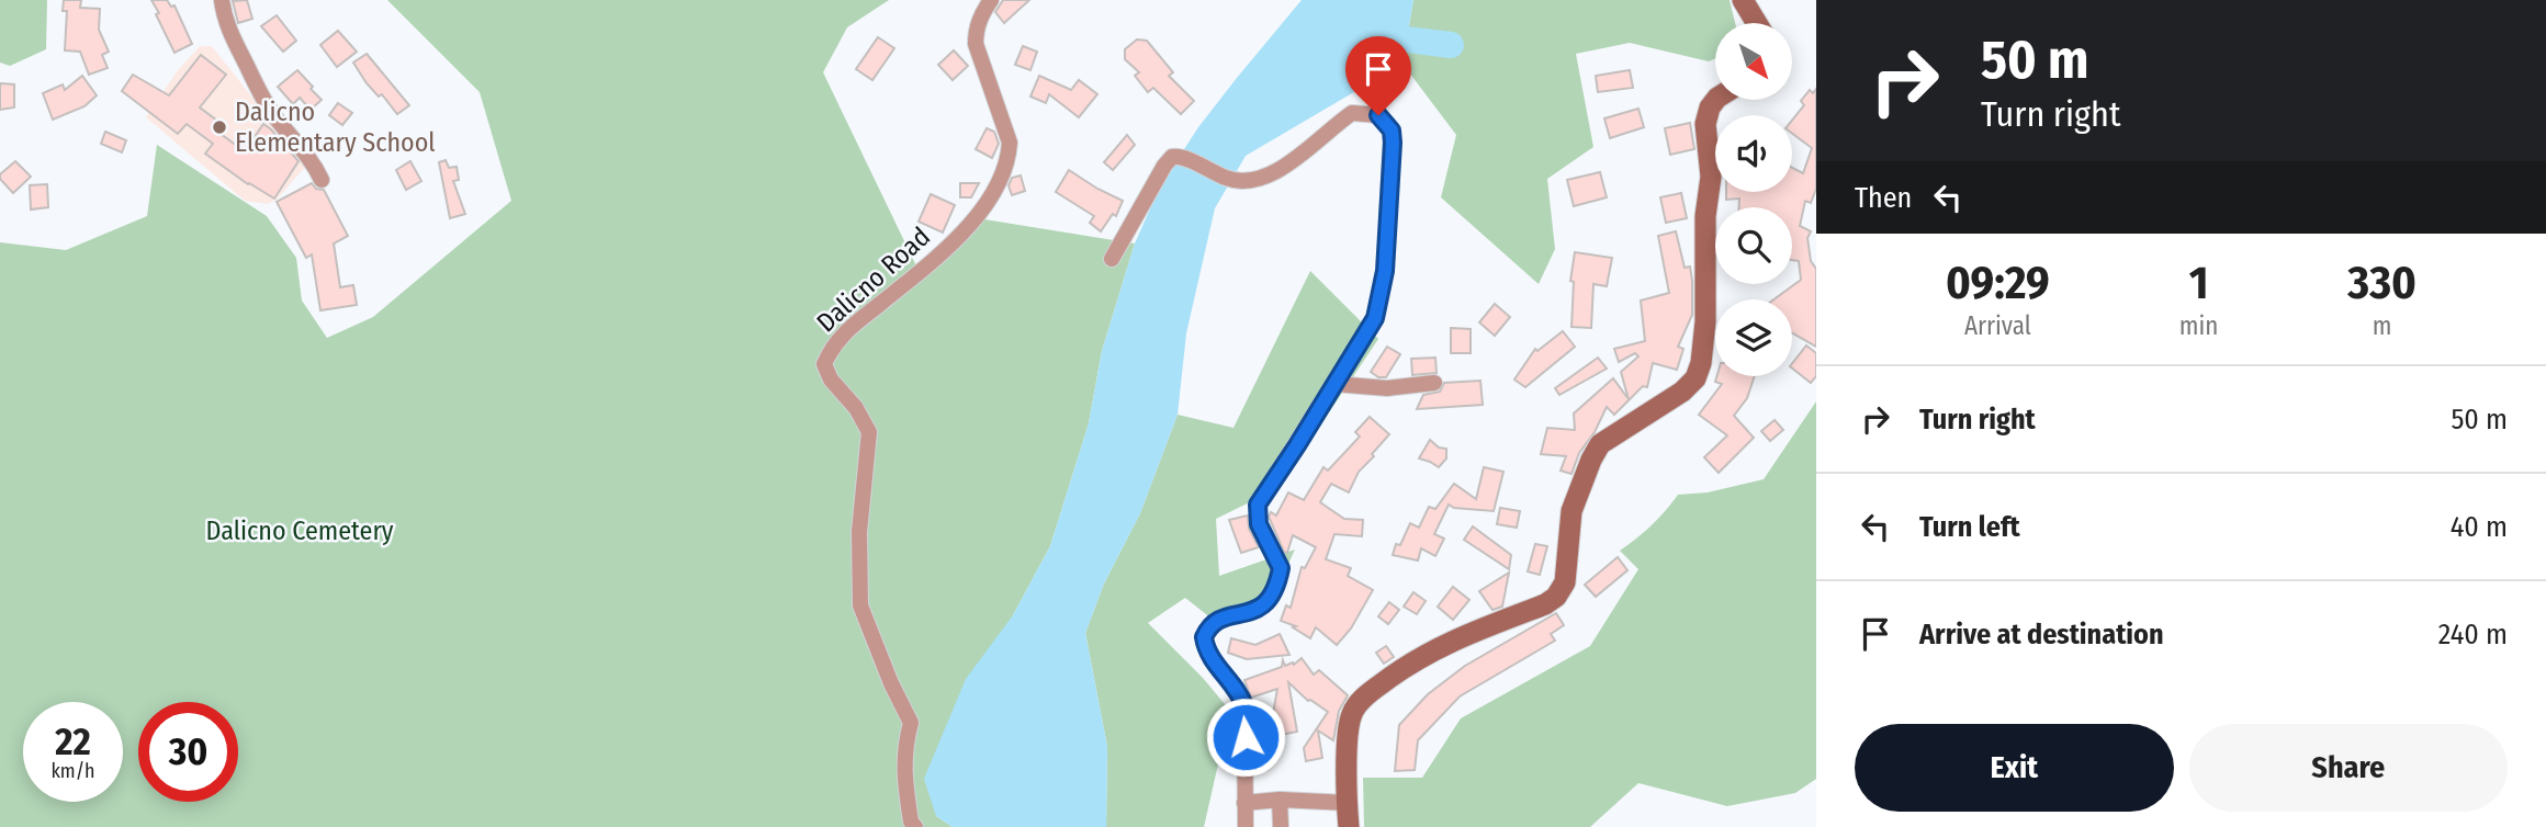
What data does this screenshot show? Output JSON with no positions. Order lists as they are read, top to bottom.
{
  "streets": {
    "street": ["Dalicno Road"]
  },
  "parks": ["Dalicno Cemetery"],
  "places": ["Dalicno Elementary School"],
  "north": "bottom right",
  "page": {
    "turn": ["50 m", "Turn right"],
    "then": "Then",
    "eta": [
      "09:29",
      "Arrival",
      "1",
      "min",
      "330",
      "m"
    ],
    "list": [
      {
        "name": "Turn right",
        "value": "50 m"
      },
      {
        "name": "Turn left",
        "value": "40 m"
      },
      {
        "name": "Arrive at destination",
        "value": "240 m"
      }
    ],
    "speed": "22 km/h",
    "limit": "30",
    "buttons": ["Exit", "Share"]
  }
}
